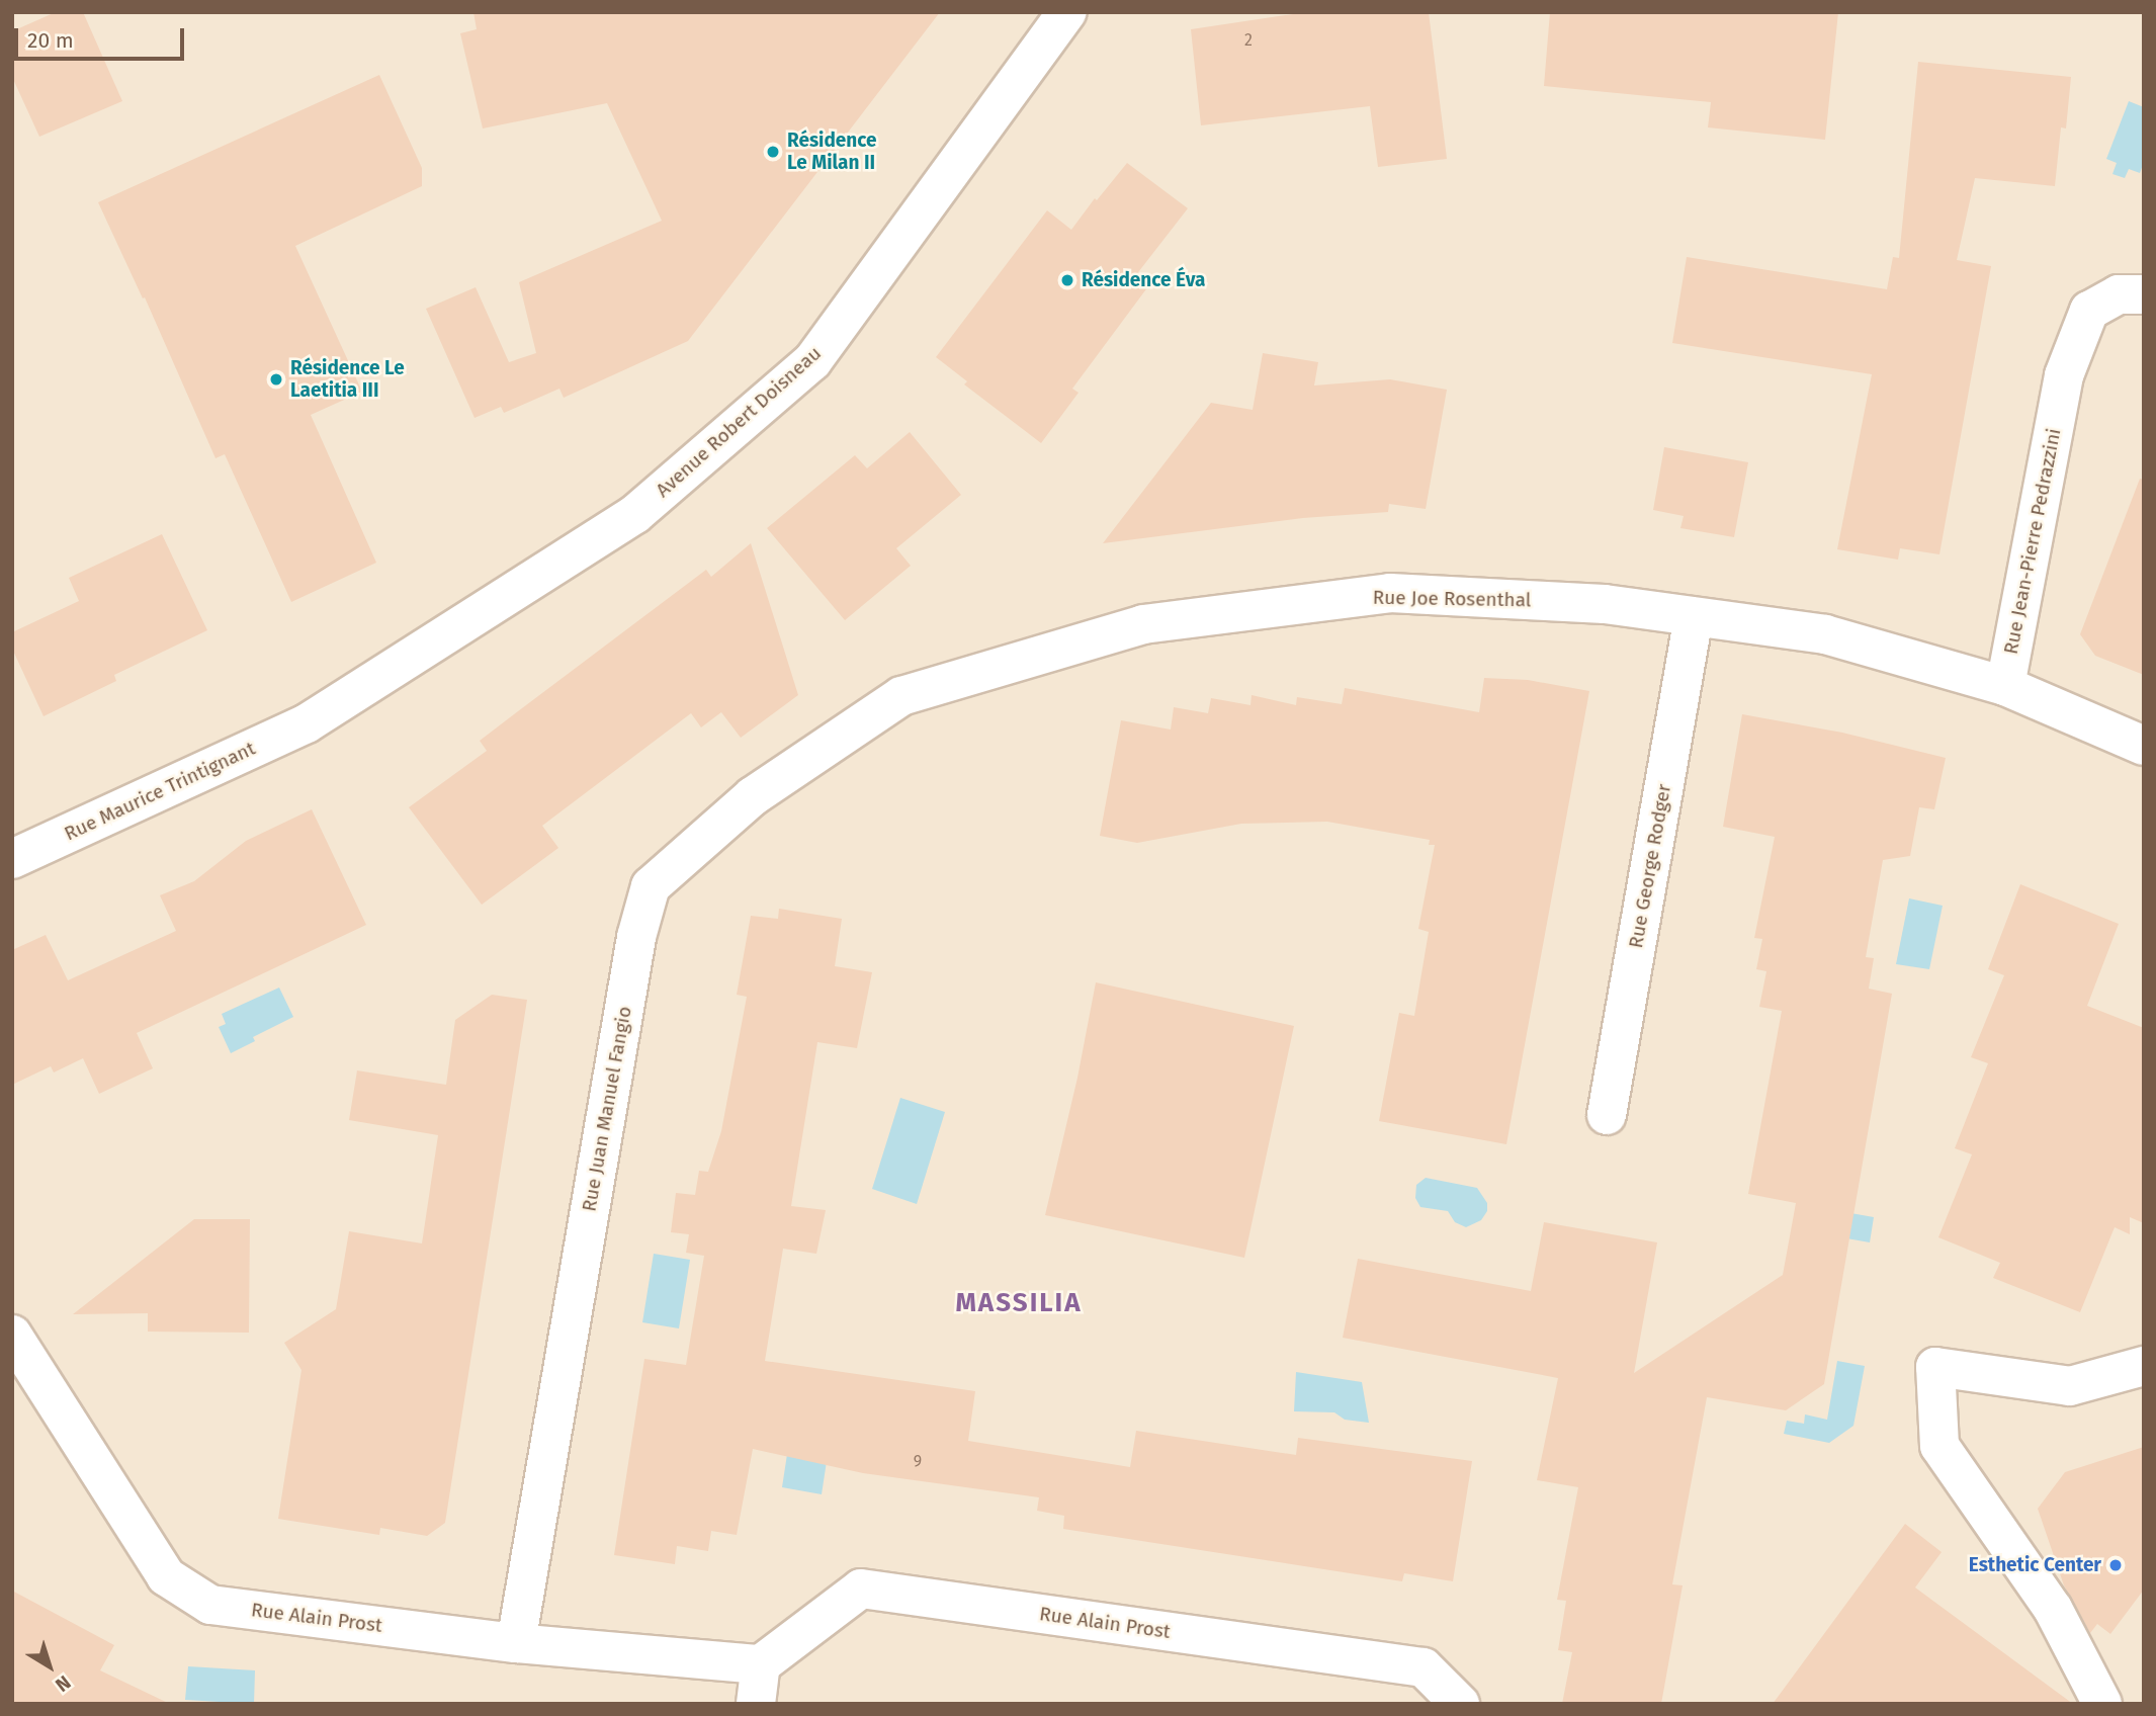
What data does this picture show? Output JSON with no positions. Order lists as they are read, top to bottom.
{
  "streets": {
    "street": [
      "Avenue Robert Doisneau",
      "Rue Jean-Pierre Pedrazzini",
      "Rue Joe Rosenthal",
      "Rue Maurice Trintignant",
      "Rue George Rodger",
      "Rue Juan Manuel Fangio",
      "Rue Alain Prost"
    ]
  },
  "crossings": [
    ["Avenue Robert Doisneau", "Rue Maurice Trintignant"],
    ["Rue Jean-Pierre Pedrazzini", "Rue Joe Rosenthal"],
    ["Rue Joe Rosenthal", "Rue George Rodger"],
    ["Rue Joe Rosenthal", "Rue Juan Manuel Fangio"],
    ["Rue Juan Manuel Fangio", "Rue Alain Prost"]
  ],
  "districts": ["MASSILIA"],
  "places": [
    "Résidence Le Milan II",
    "Résidence Éva",
    "Résidence Le Laetitia III",
    "Esthetic Center"
  ],
  "house_numbers": ["2", "9"],
  "scale_bar": "20 m",
  "north": "bottom right"
}
